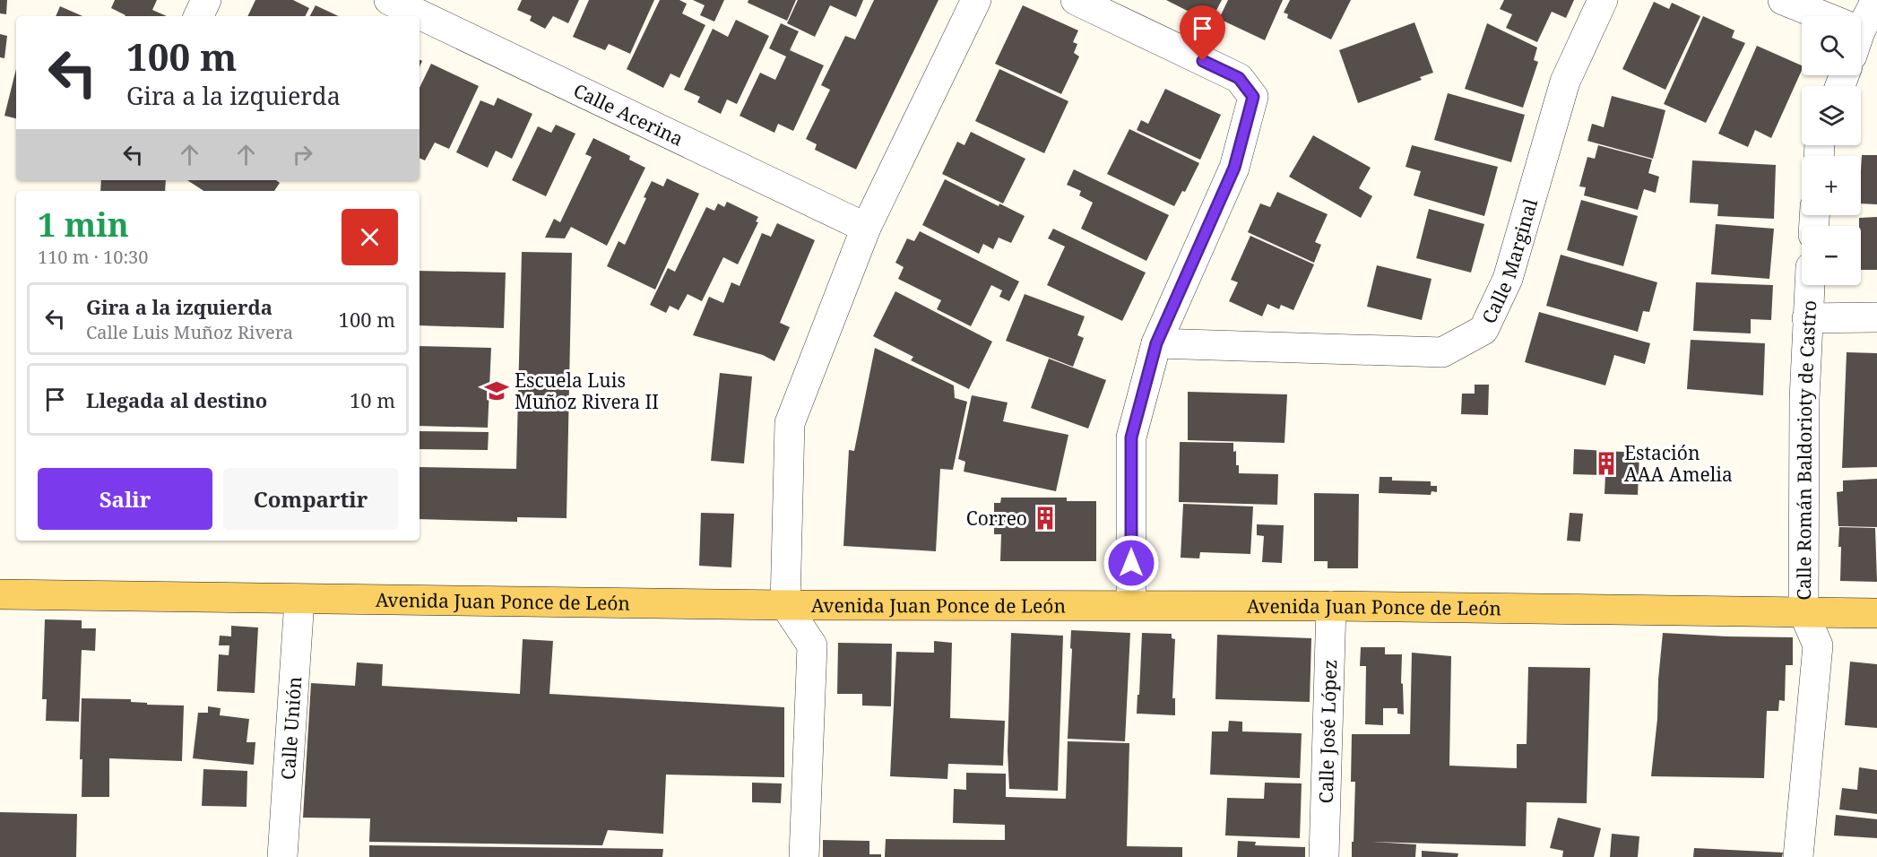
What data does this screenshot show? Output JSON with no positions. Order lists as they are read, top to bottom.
{
  "streets": {
    "main road": ["Avenida Juan Ponce de León"],
    "street": [
      "Calle Acerina",
      "Calle Marginal",
      "Calle Román Baldorioty de Castro",
      "Calle Unión",
      "Calle José López"
    ]
  },
  "crossings": [
    ["Calle Román Baldorioty de Castro", "Avenida Juan Ponce de León"],
    ["Avenida Juan Ponce de León", "Calle Unión"],
    ["Avenida Juan Ponce de León", "Calle José López"]
  ],
  "places": {
    "school or university": ["Escuela Luis Muñoz Rivera II"],
    "building": ["Estación AAA Amelia", "Correo"]
  },
  "page": {
    "map_buttons": ["+", "−"],
    "turn": ["100 m", "Gira a la izquierda"],
    "heading": ["1 min", "110 m · 10:30"],
    "list": [
      {
        "name": "Gira a la izquierda",
        "note": "Calle Luis Muñoz Rivera",
        "value": "100 m"
      },
      {
        "name": "Llegada al destino",
        "value": "10 m"
      }
    ],
    "buttons": ["Salir", "Compartir"]
  }
}
